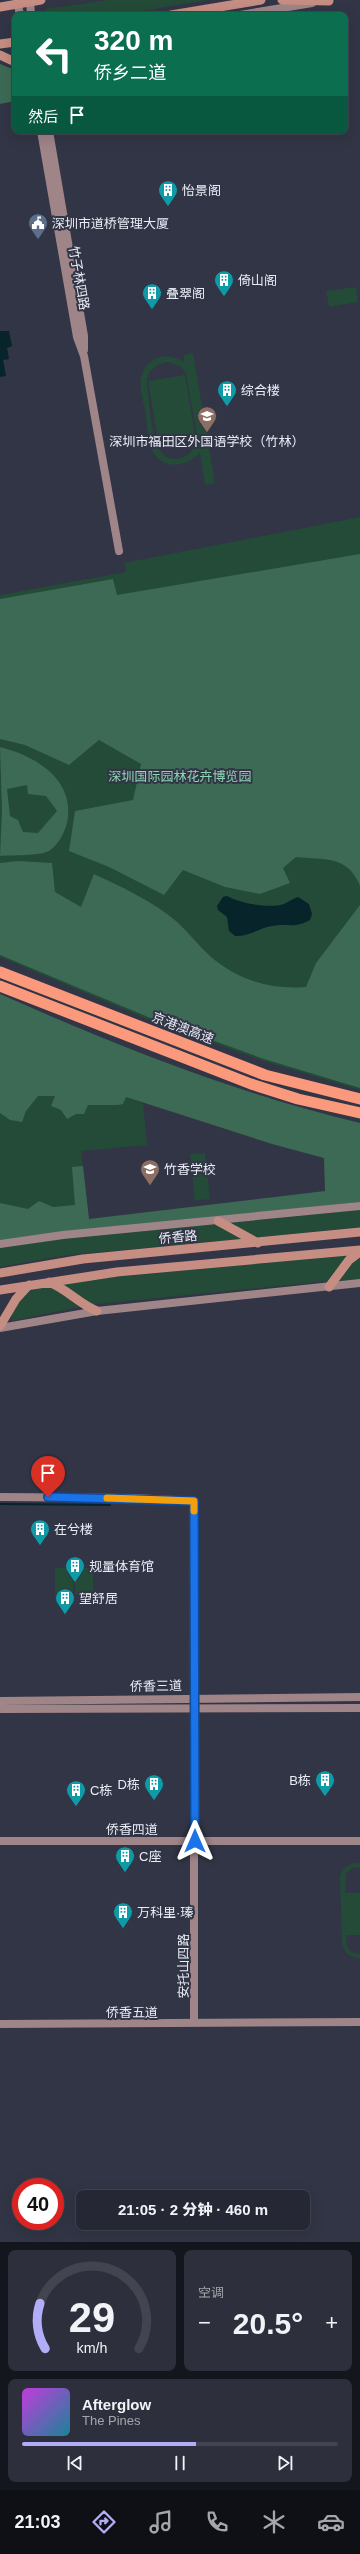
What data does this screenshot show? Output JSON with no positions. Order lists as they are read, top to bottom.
{
  "streets": {
    "highway": ["京港澳高速"],
    "main road": ["侨香路"],
    "street": [
      "竹子林四路",
      "侨香三道",
      "侨香四道",
      "安托山四路",
      "侨香五道"
    ]
  },
  "crossings": [
    ["侨香三道", "安托山四路"],
    ["侨香四道", "安托山四路"],
    ["安托山四路", "侨香五道"]
  ],
  "parks": ["深圳国际园林花卉博览园"],
  "places": {
    "building": [
      "怡景阁",
      "倚山阁",
      "叠翠阁",
      "综合楼",
      "在兮楼",
      "规量体育馆",
      "望舒居",
      "B栋",
      "D栋",
      "C栋",
      "C座",
      "万科里·瑧"
    ],
    "public building": ["深圳市道桥管理大厦"],
    "school or university": ["深圳市福田区外国语学校（竹林）", "竹香学校"]
  },
  "page": {
    "turn": ["320 m", "侨乡二道"],
    "then": "然后",
    "limit": "40",
    "trip": "21:05 · 2 分钟 · 460 m",
    "tile": "空调",
    "heat": ["−", "20.5°", "+"],
    "song": ["Afterglow", "The Pines"],
    "tabs": "21:03",
    "gauge": ["29", "km/h"]
  }
}
